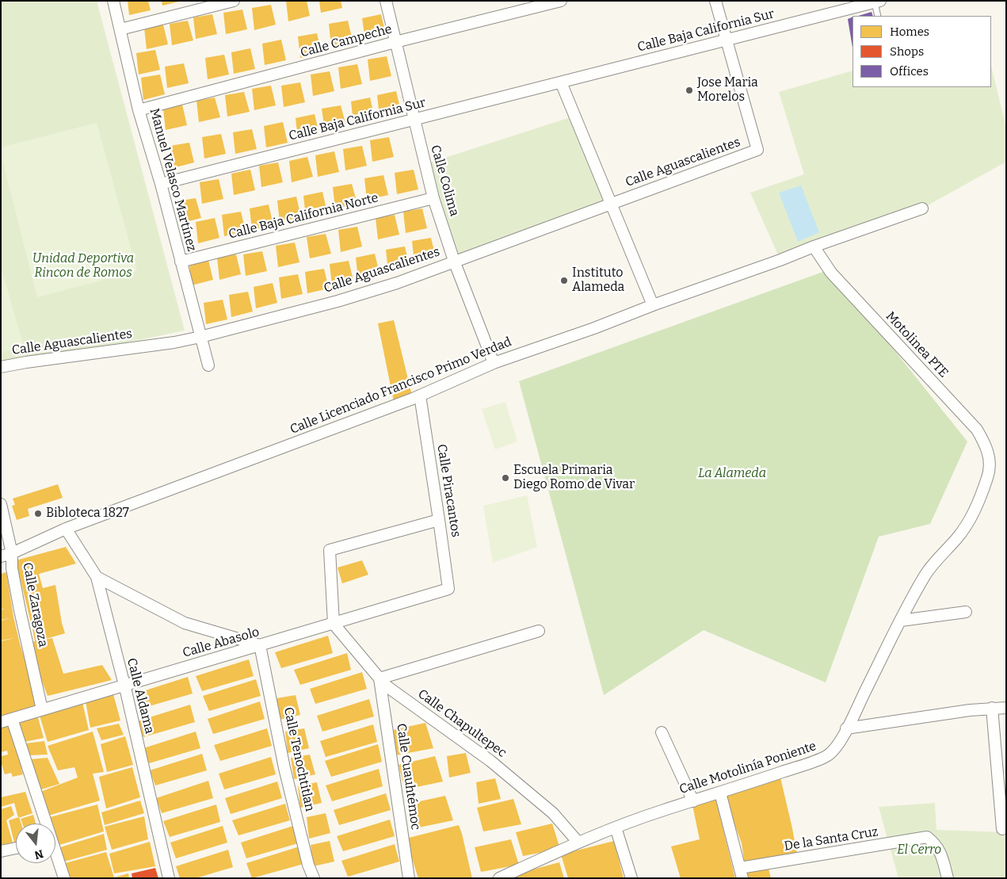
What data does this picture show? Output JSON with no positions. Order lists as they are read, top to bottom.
{
  "streets": {
    "street": [
      "Calle Baja California Sur",
      "Calle Campeche",
      "Calle Aguascalientes",
      "Manuel Velasco Martínez",
      "Calle Colima",
      "Calle Baja California Norte",
      "Motolinea PTE",
      "Calle Licenciado Francisco Primo Verdad",
      "Calle Piracantos",
      "Calle Zaragoza",
      "Calle Abasolo",
      "Calle Aldama",
      "Calle Chapultepec",
      "Calle Tenochtitlan",
      "Calle Motolinía Poniente",
      "Calle Cuauhtémoc",
      "De la Santa Cruz"
    ]
  },
  "crossings": [
    ["Calle Baja California Sur", "Calle Aguascalientes"],
    ["Calle Baja California Sur", "Manuel Velasco Martínez"],
    ["Calle Baja California Sur", "Calle Colima"],
    ["Calle Campeche", "Manuel Velasco Martínez"],
    ["Calle Campeche", "Calle Colima"],
    ["Calle Aguascalientes", "Manuel Velasco Martínez"],
    ["Calle Aguascalientes", "Calle Colima"],
    ["Manuel Velasco Martínez", "Calle Baja California Norte"],
    ["Calle Colima", "Calle Baja California Norte"],
    ["Calle Colima", "Calle Licenciado Francisco Primo Verdad"],
    ["Motolinea PTE", "Calle Licenciado Francisco Primo Verdad"],
    ["Motolinea PTE", "Calle Motolinía Poniente"],
    ["Calle Licenciado Francisco Primo Verdad", "Calle Piracantos"],
    ["Calle Licenciado Francisco Primo Verdad", "Calle Zaragoza"],
    ["Calle Licenciado Francisco Primo Verdad", "Calle Aldama"],
    ["Calle Piracantos", "Calle Abasolo"],
    ["Calle Zaragoza", "Calle Abasolo"],
    ["Calle Abasolo", "Calle Aldama"],
    ["Calle Abasolo", "Calle Chapultepec"],
    ["Calle Abasolo", "Calle Tenochtitlan"],
    ["Calle Chapultepec", "Calle Motolinía Poniente"],
    ["Calle Chapultepec", "Calle Cuauhtémoc"]
  ],
  "parks": ["Unidad Deportiva Rincon de Romos", "La Alameda", "El Cerro"],
  "places": [
    "Jose Maria Morelos",
    "Instituto Alameda",
    "Escuela Primaria Diego Romo de Vivar",
    "Bibloteca 1827"
  ],
  "legend": ["Homes", "Shops", "Offices"],
  "north": "bottom"
}
